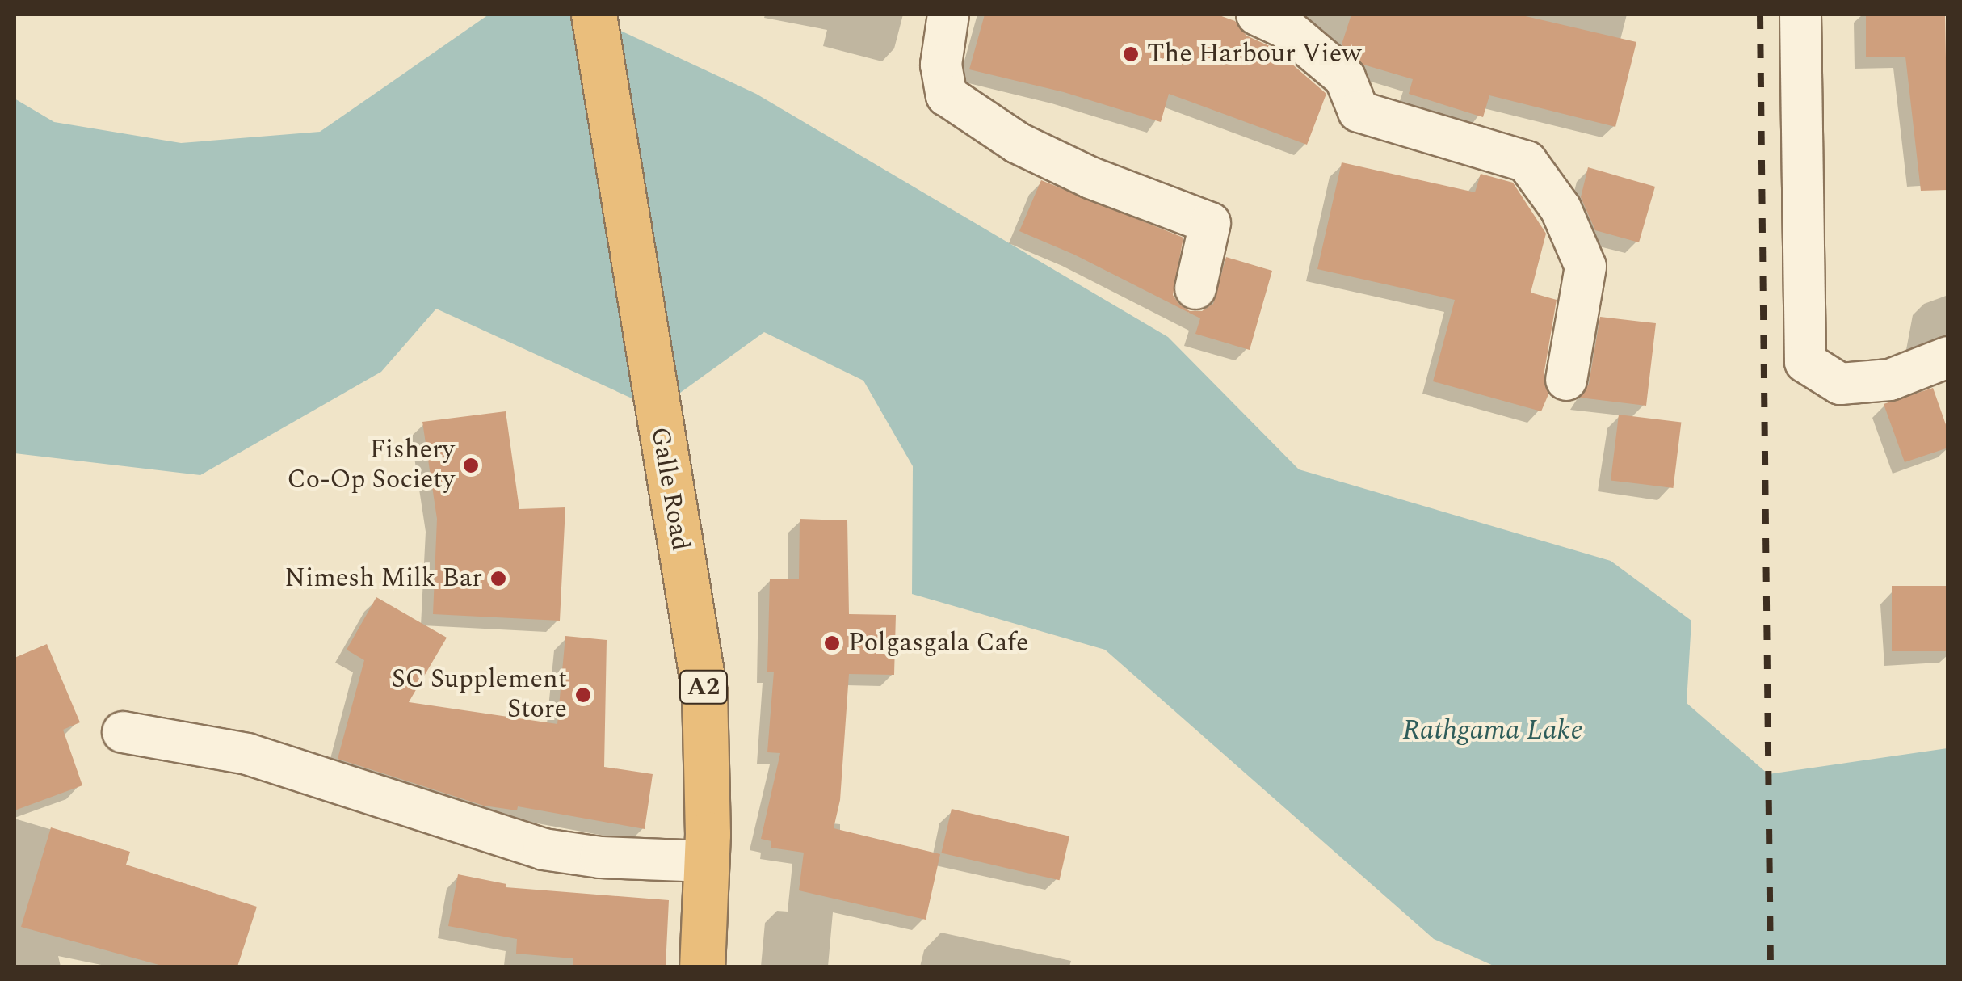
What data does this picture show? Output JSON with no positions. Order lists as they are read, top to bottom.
{
  "streets": {
    "highway": ["Galle Road", "A2"]
  },
  "water": ["Rathgama Lake"],
  "places": [
    "The Harbour View",
    "Fishery Co-Op Society",
    "Nimesh Milk Bar",
    "Polgasgala Cafe",
    "SC Supplement Store"
  ]
}
